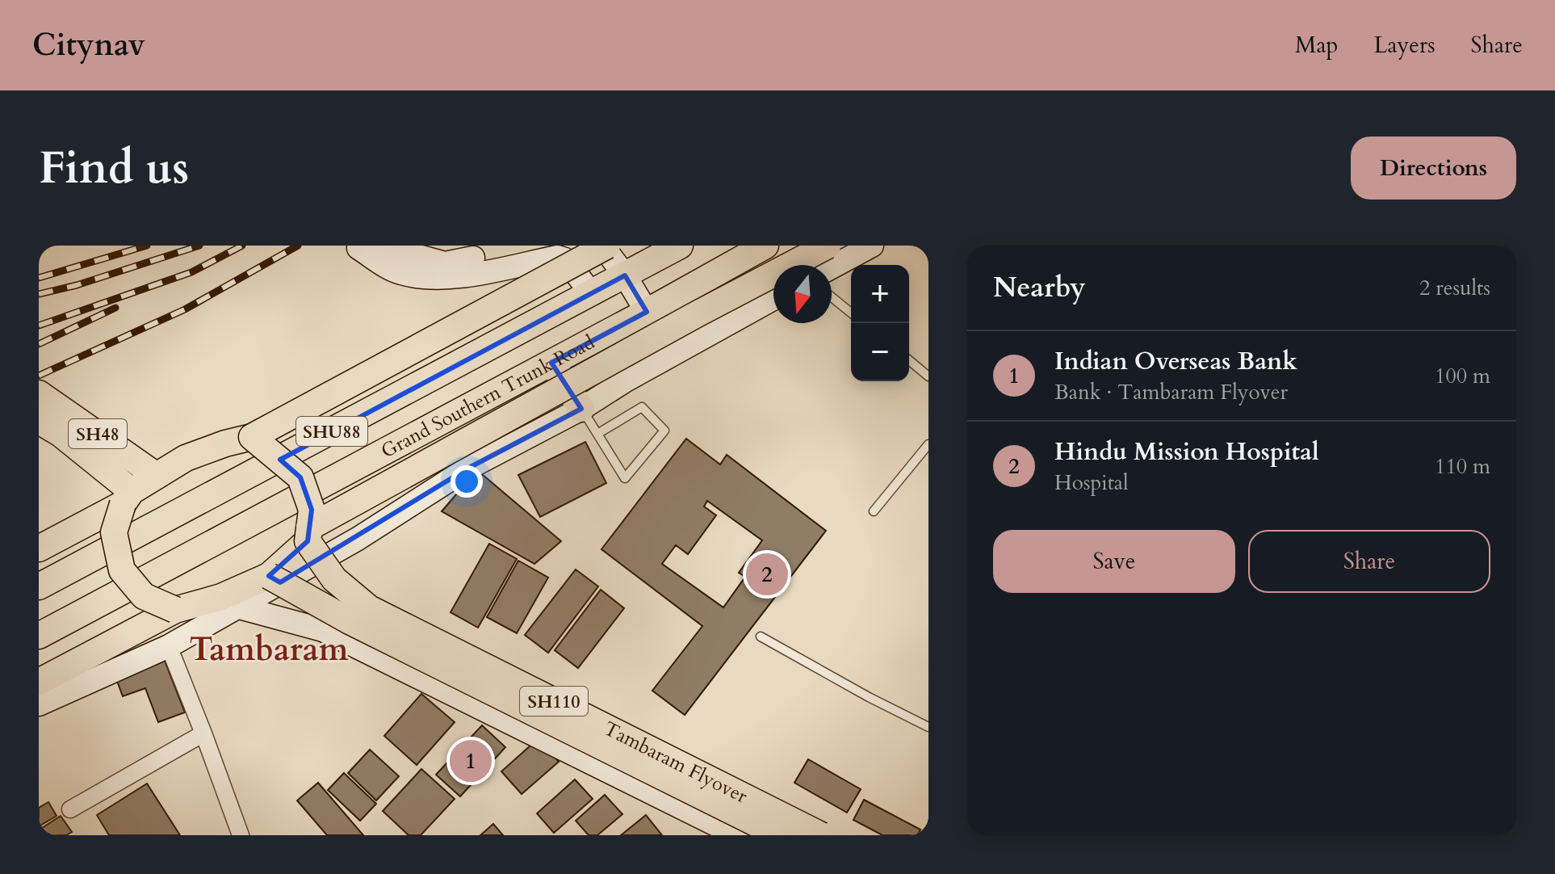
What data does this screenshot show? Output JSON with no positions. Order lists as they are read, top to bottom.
{
  "streets": {
    "main road": [
      "Grand Southern Trunk Road",
      "SHU88",
      "SH48",
      "SH110",
      "Tambaram Flyover"
    ]
  },
  "crossings": [
    ["SH48", "Tambaram Flyover"]
  ],
  "districts": ["Tambaram"],
  "north": "bottom",
  "page": {
    "header": "Citynav",
    "nav": ["Map", "Layers", "Share"],
    "buttons": [
      "Directions",
      ["Save", "Share"]
    ],
    "title": "Find us",
    "heading": ["Nearby", "2 results"],
    "map_buttons": ["+", "−"],
    "list": [
      {
        "mark": "1",
        "name": "Indian Overseas Bank",
        "note": "Bank · Tambaram Flyover",
        "value": "100 m"
      },
      {
        "mark": "2",
        "name": "Hindu Mission Hospital",
        "note": "Hospital",
        "value": "110 m"
      }
    ],
    "pins": ["2", "1"]
  }
}
